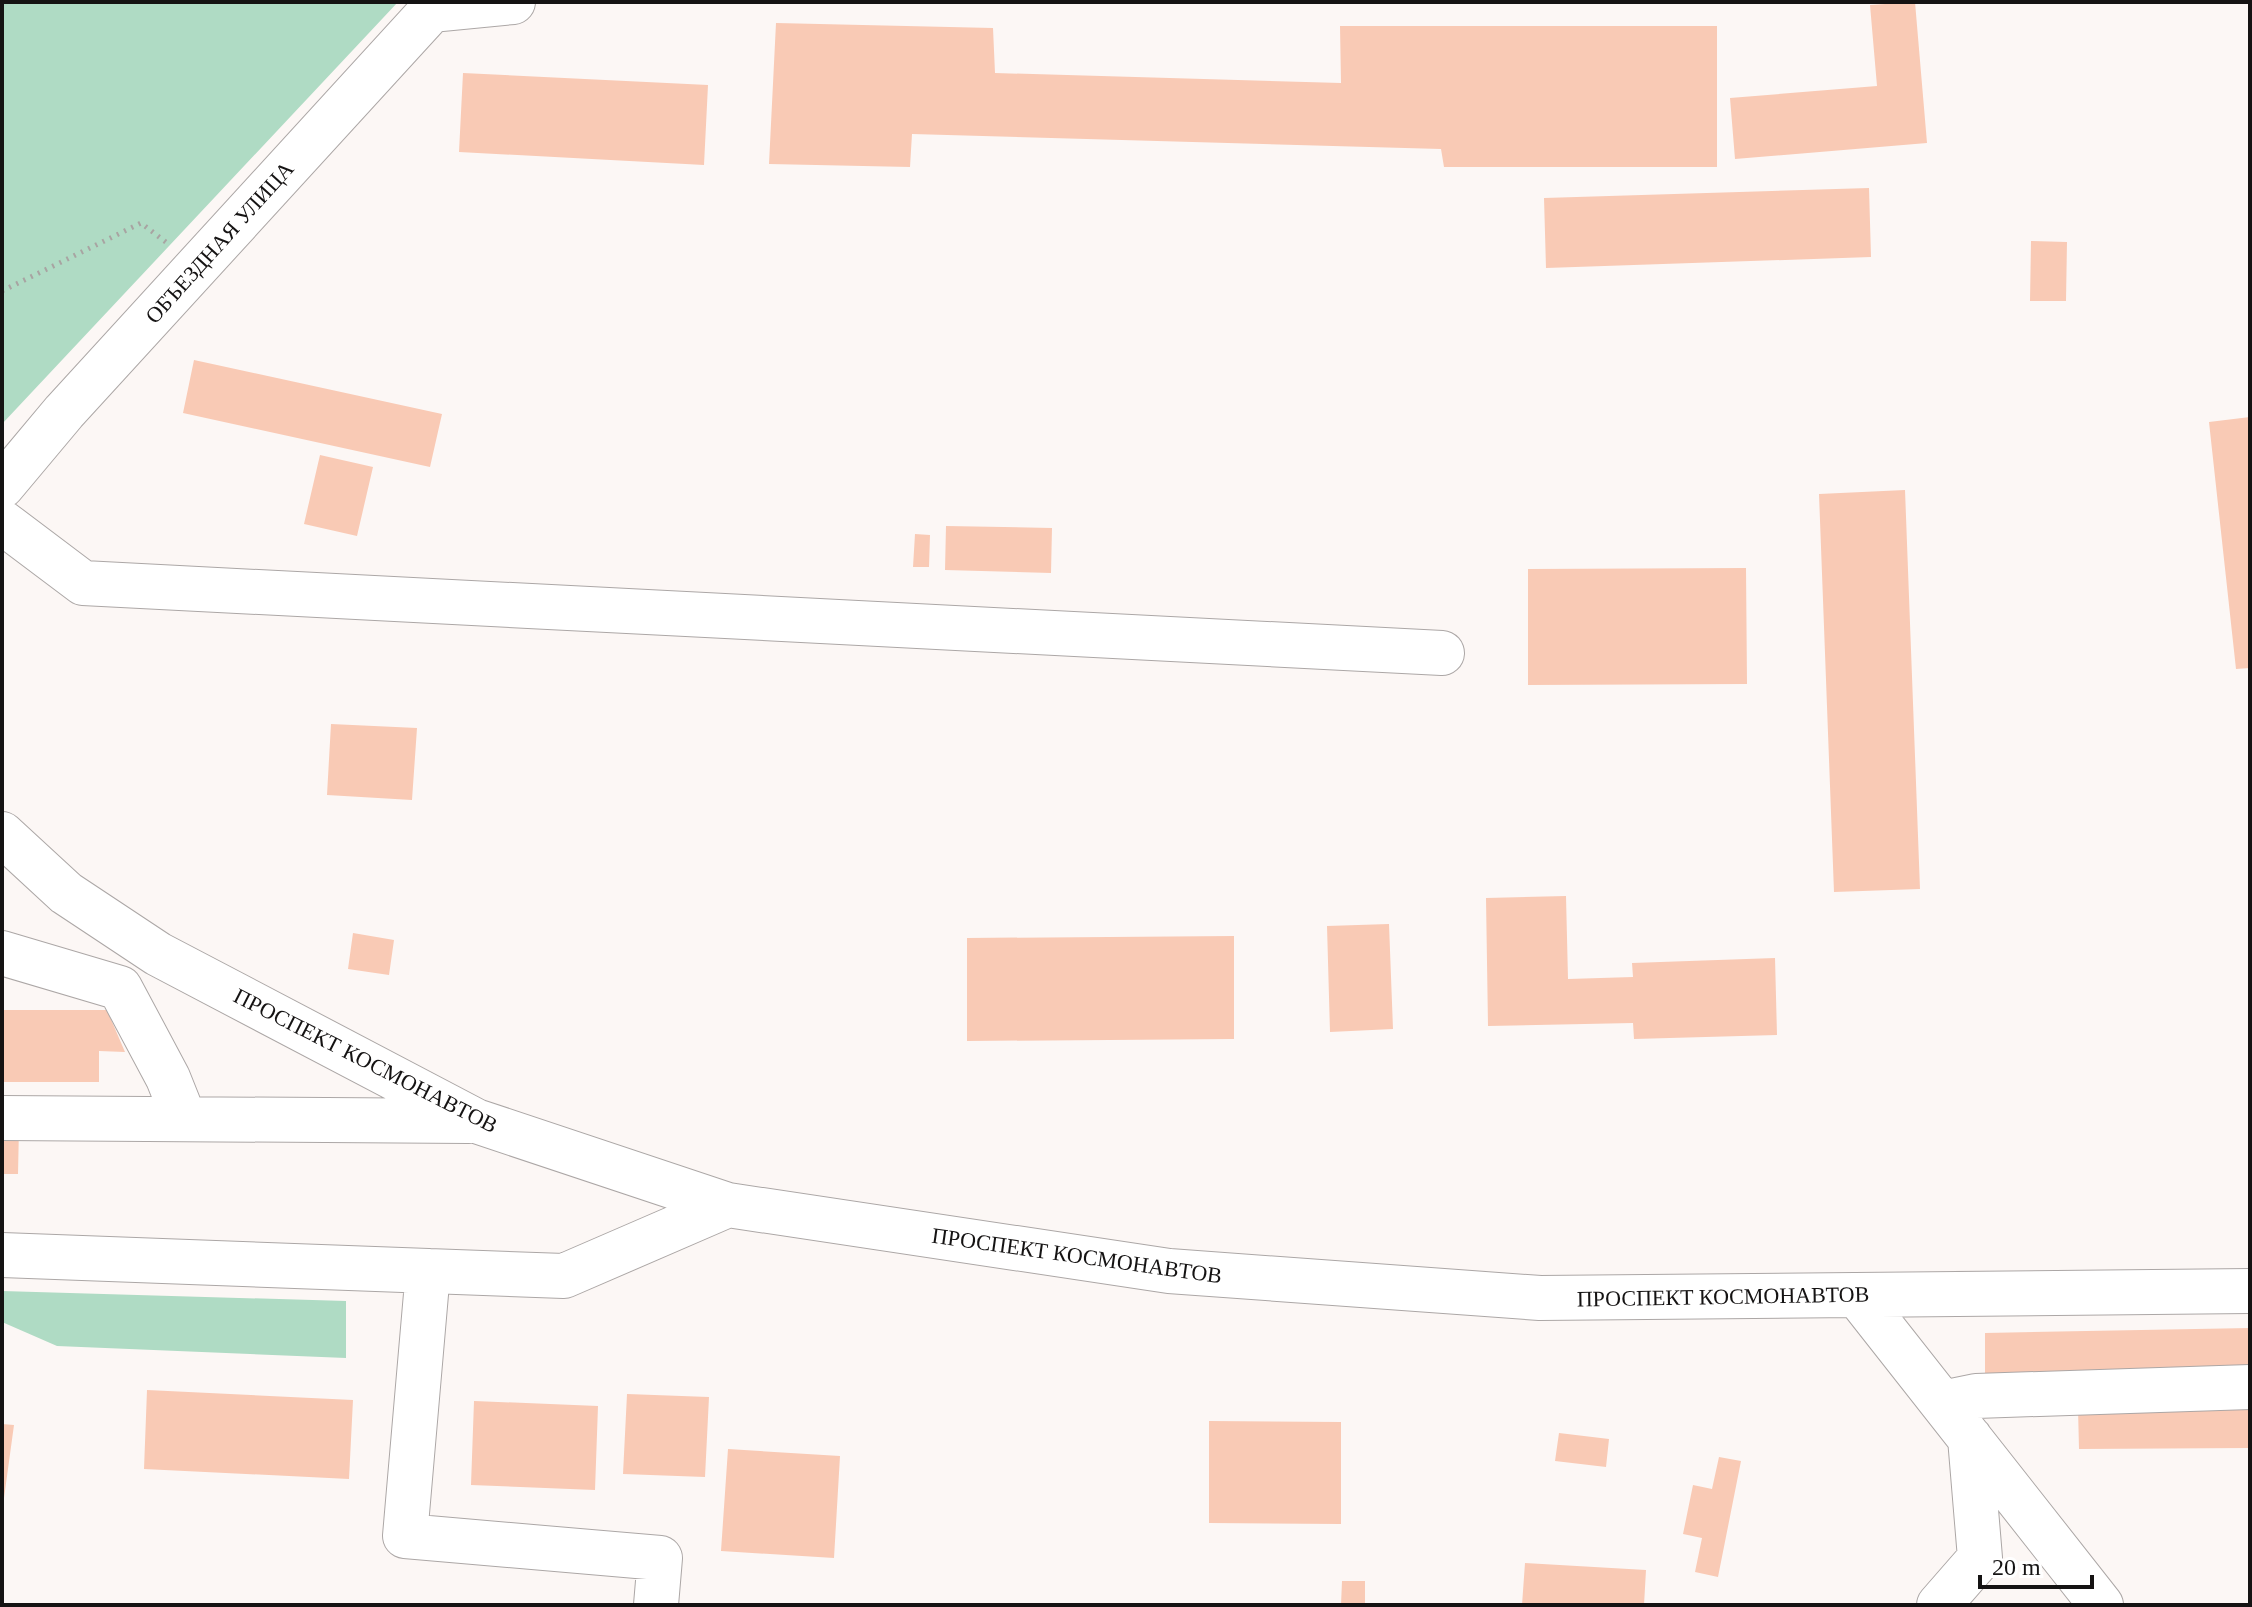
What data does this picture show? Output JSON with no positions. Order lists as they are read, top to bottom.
{
  "streets": {
    "street": ["ОБЪЕЗДНАЯ УЛИЦА", "ПРОСПЕКТ КОСМОНАВТОВ"]
  },
  "scale_bar": "20 m"
}
